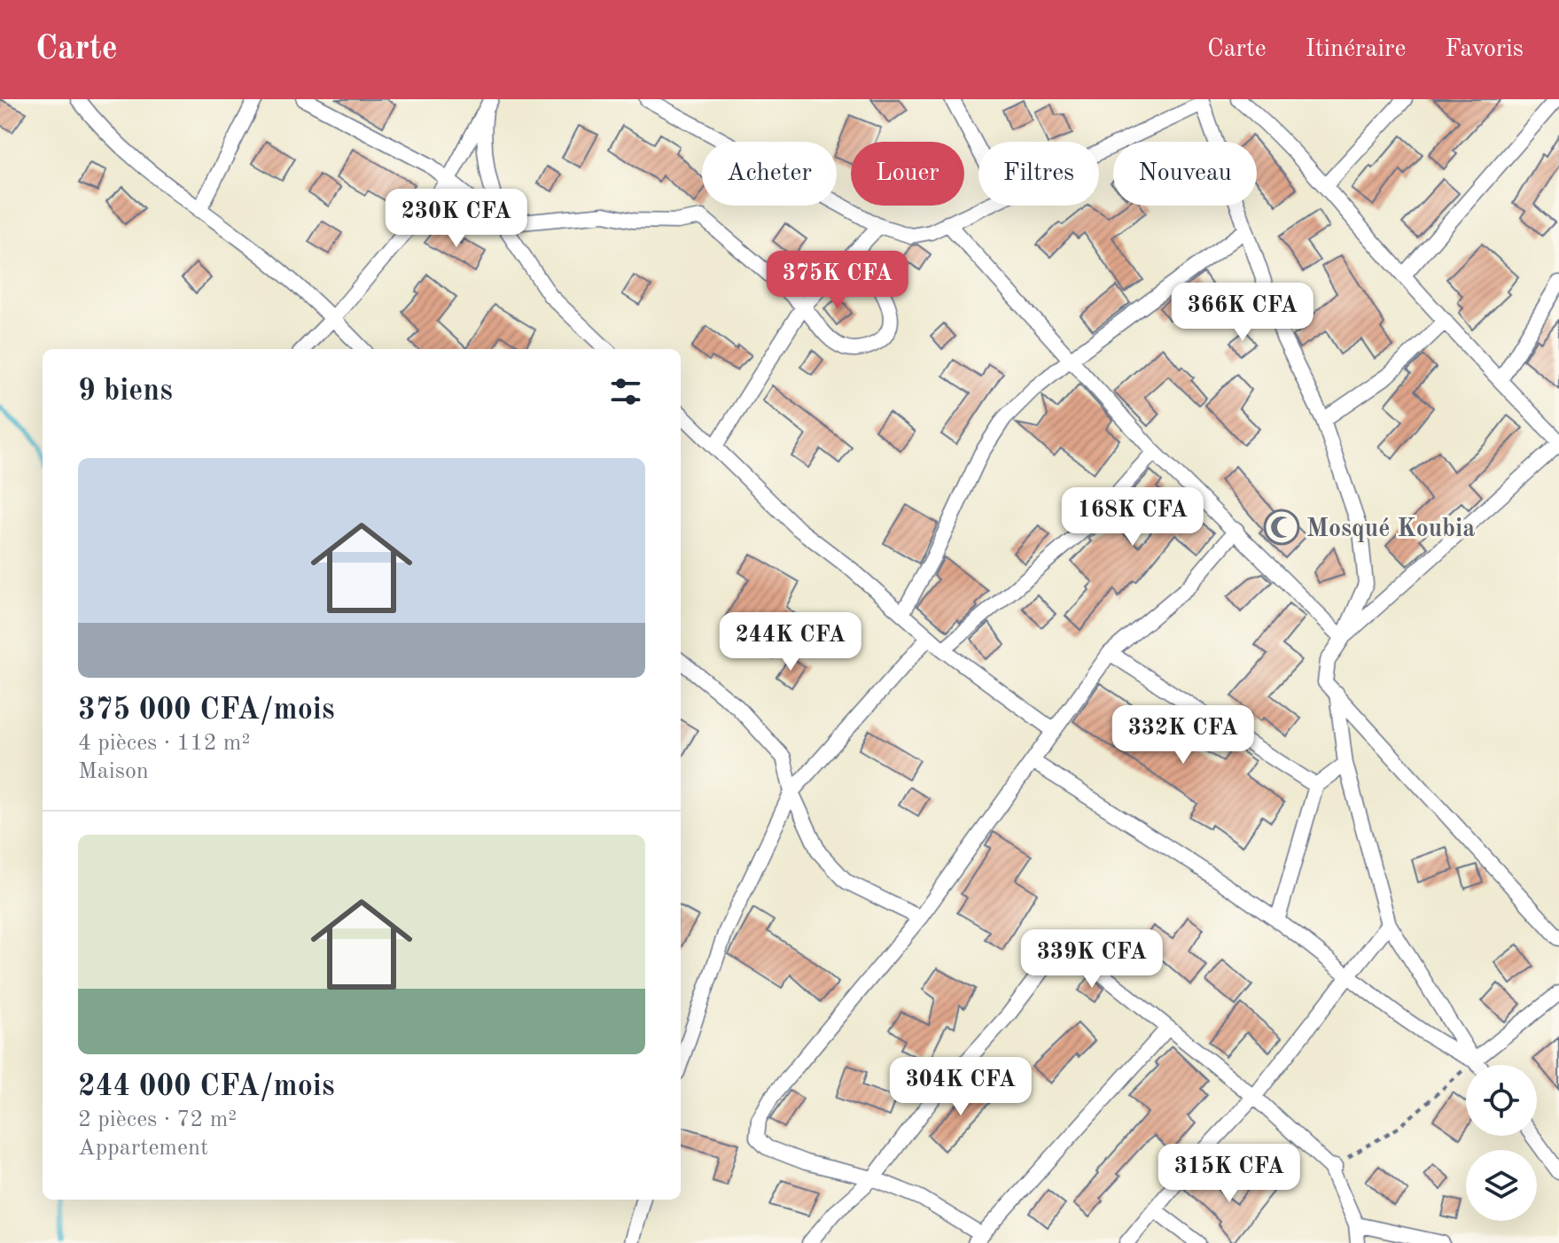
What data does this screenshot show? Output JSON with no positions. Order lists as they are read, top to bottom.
{
  "places": {
    "mosque": ["Mosqué Koubia"]
  },
  "page": {
    "header": "Carte",
    "nav": ["Carte", "Itinéraire", "Favoris"],
    "chip": [
      "Acheter",
      "Louer",
      "Filtres",
      "Nouveau"
    ],
    "price": [
      "230K CFA",
      "375K CFA",
      "366K CFA",
      "168K CFA",
      "244K CFA",
      "332K CFA",
      "339K CFA",
      "304K CFA",
      "315K CFA"
    ],
    "heading": "9 biens",
    "list": [
      {
        "name": "375 000 CFA/mois",
        "note": "4 pièces · 112 m² · Maison"
      },
      {
        "name": "244 000 CFA/mois",
        "note": "2 pièces · 72 m² · Appartement"
      }
    ]
  }
}
